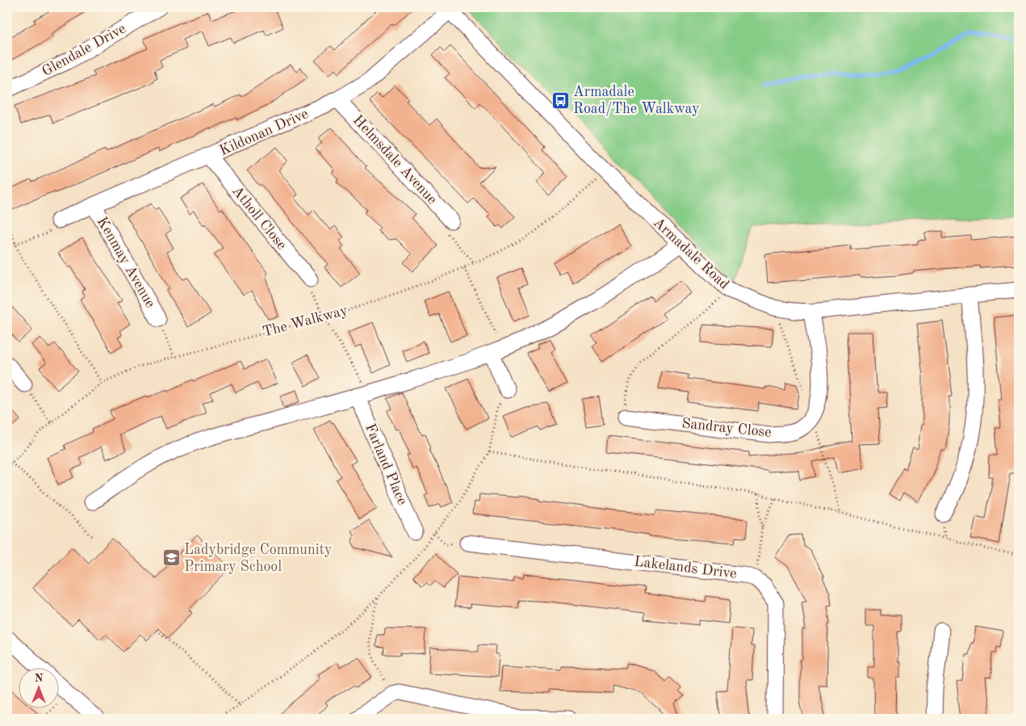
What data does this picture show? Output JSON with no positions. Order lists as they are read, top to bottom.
{
  "streets": {
    "street": [
      "Glendale Drive",
      "Kildonan Drive",
      "Helmsdale Avenue",
      "Atholl Close",
      "Armadale Road",
      "Kenmay Avenue",
      "Sandray Close",
      "Farland Place",
      "Lakelands Drive"
    ],
    "path": ["The Walkway"]
  },
  "crossings": [
    ["Kildonan Drive", "Helmsdale Avenue"],
    ["Kildonan Drive", "Atholl Close"],
    ["Kildonan Drive", "Armadale Road"],
    ["Kildonan Drive", "Kenmay Avenue"],
    ["Armadale Road", "The Walkway"],
    ["Armadale Road", "Sandray Close"]
  ],
  "places": {
    "bus stop": ["Armadale Road/The Walkway"],
    "school or university": ["Ladybridge Community Primary School"]
  },
  "north": "top"
}
